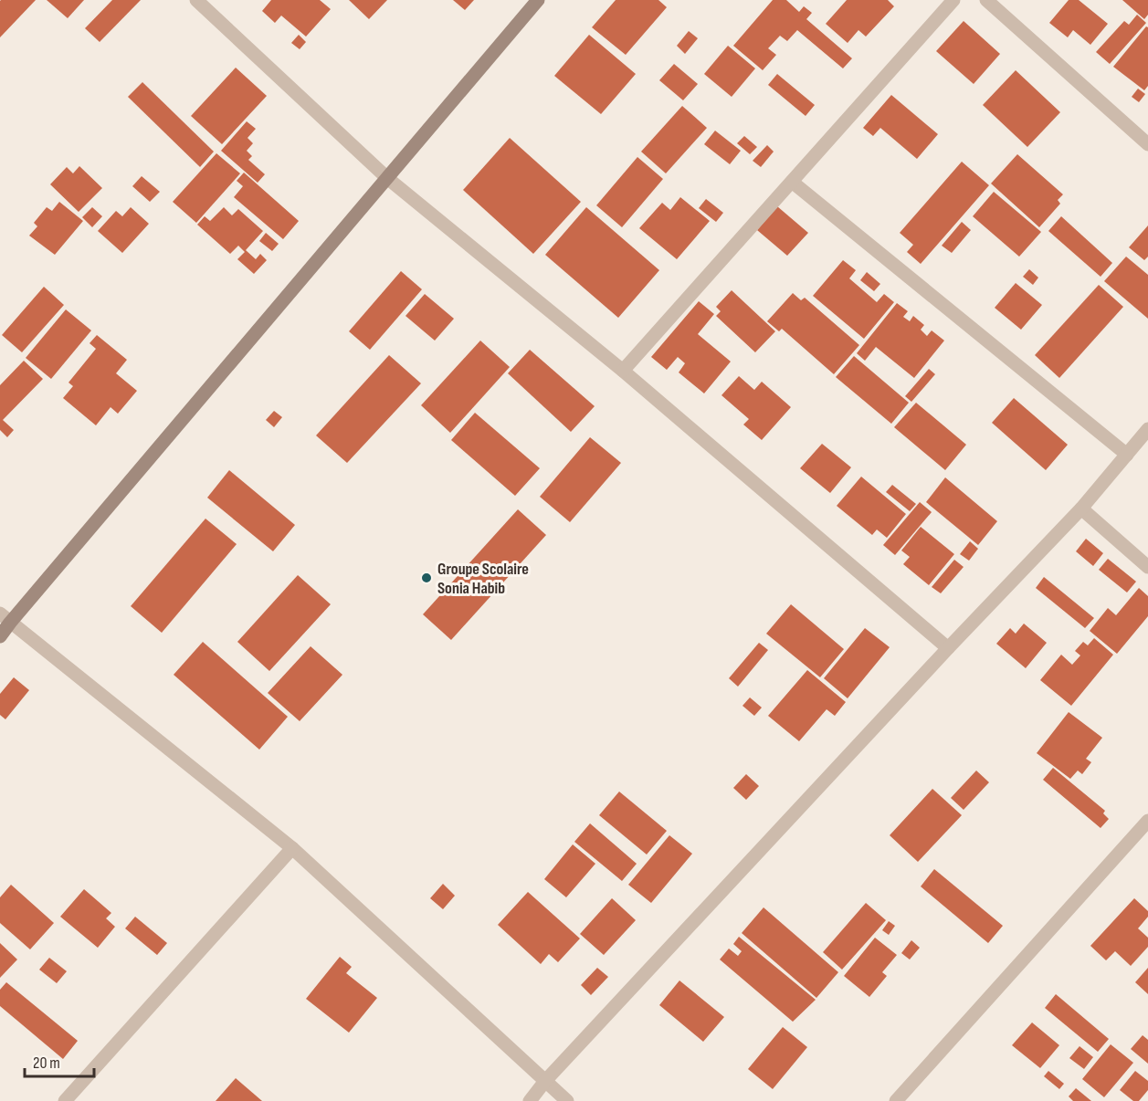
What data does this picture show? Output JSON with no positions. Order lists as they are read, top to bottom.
{
  "places": ["Groupe Scolaire Sonia Habib"],
  "scale_bar": "20 m"
}
